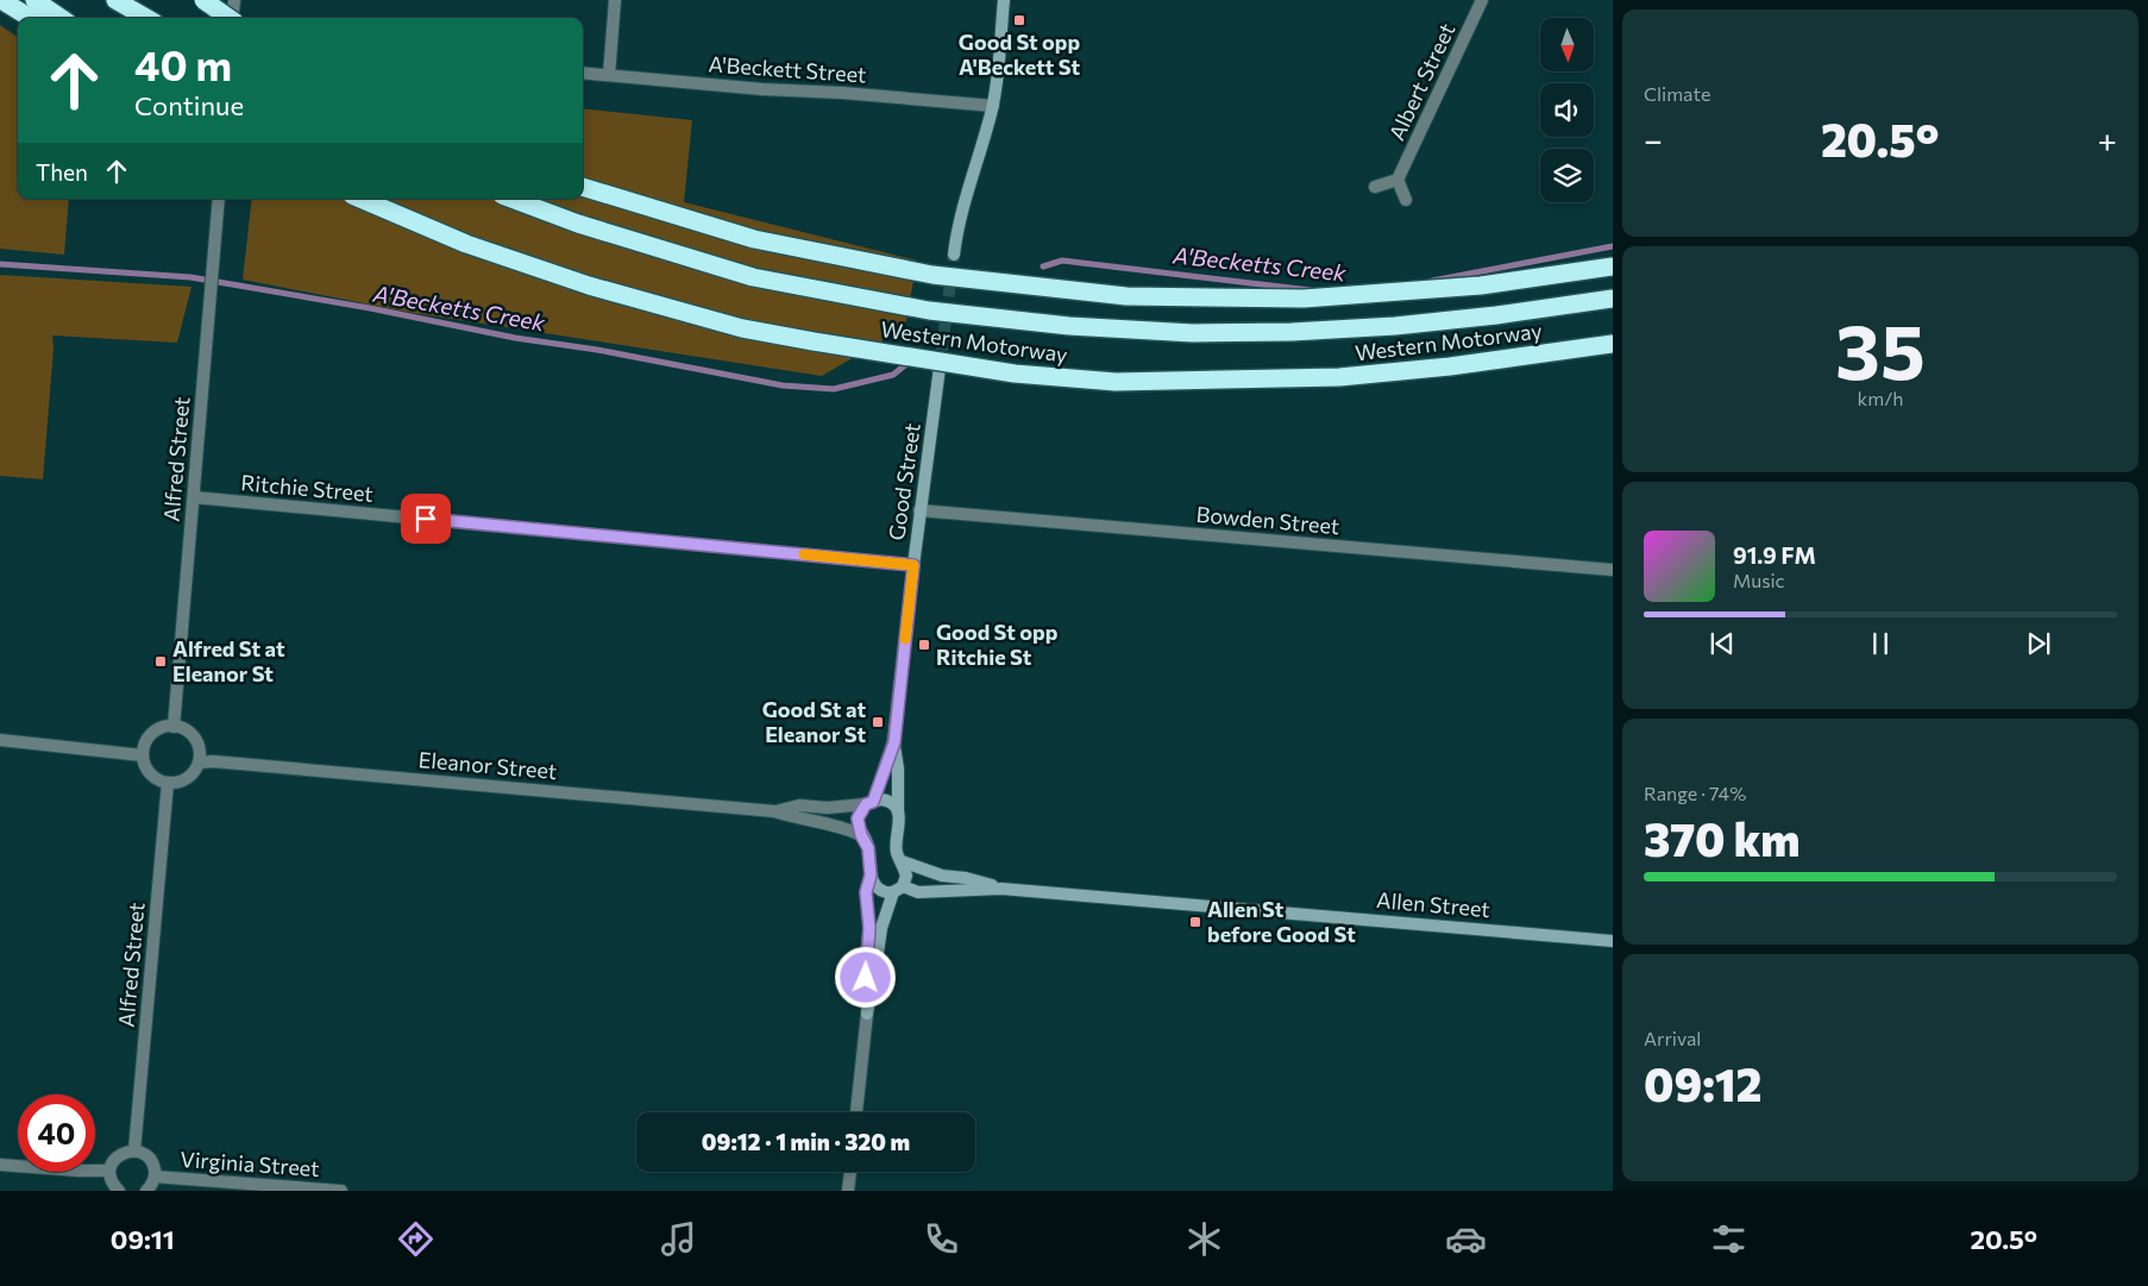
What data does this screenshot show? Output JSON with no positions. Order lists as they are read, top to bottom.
{
  "streets": {
    "highway": ["Western Motorway"],
    "main road": ["Good Street", "Allen Street"],
    "street": [
      "A'Beckett Street",
      "Albert Street",
      "Alfred Street",
      "Ritchie Street",
      "Bowden Street",
      "Eleanor Street",
      "Virginia Street"
    ]
  },
  "crossings": [
    ["Alfred Street", "Ritchie Street"],
    ["Alfred Street", "Eleanor Street"],
    ["Good Street", "Ritchie Street"],
    ["Good Street", "Bowden Street"],
    ["Good Street", "Eleanor Street"],
    ["Good Street", "Allen Street"]
  ],
  "water": ["A'Becketts Creek"],
  "places": {
    "transit": [
      "Good St opp A'Beckett St",
      "Good St opp Ritchie St",
      "Alfred St at Eleanor St",
      "Good St at Eleanor St",
      "Allen St before Good St"
    ]
  },
  "north": "bottom",
  "page": {
    "tile": [
      "Climate",
      ["35", "km/h"],
      ["Range · 74%", "370 km"],
      ["Arrival", "09:12"]
    ],
    "turn": ["40 m", "Continue"],
    "heat": ["−", "20.5°", "+"],
    "then": "Then",
    "song": ["91.9 FM", "Music"],
    "limit": "40",
    "trip": "09:12 · 1 min · 320 m",
    "tabs": ["09:11", "20.5°"]
  }
}
